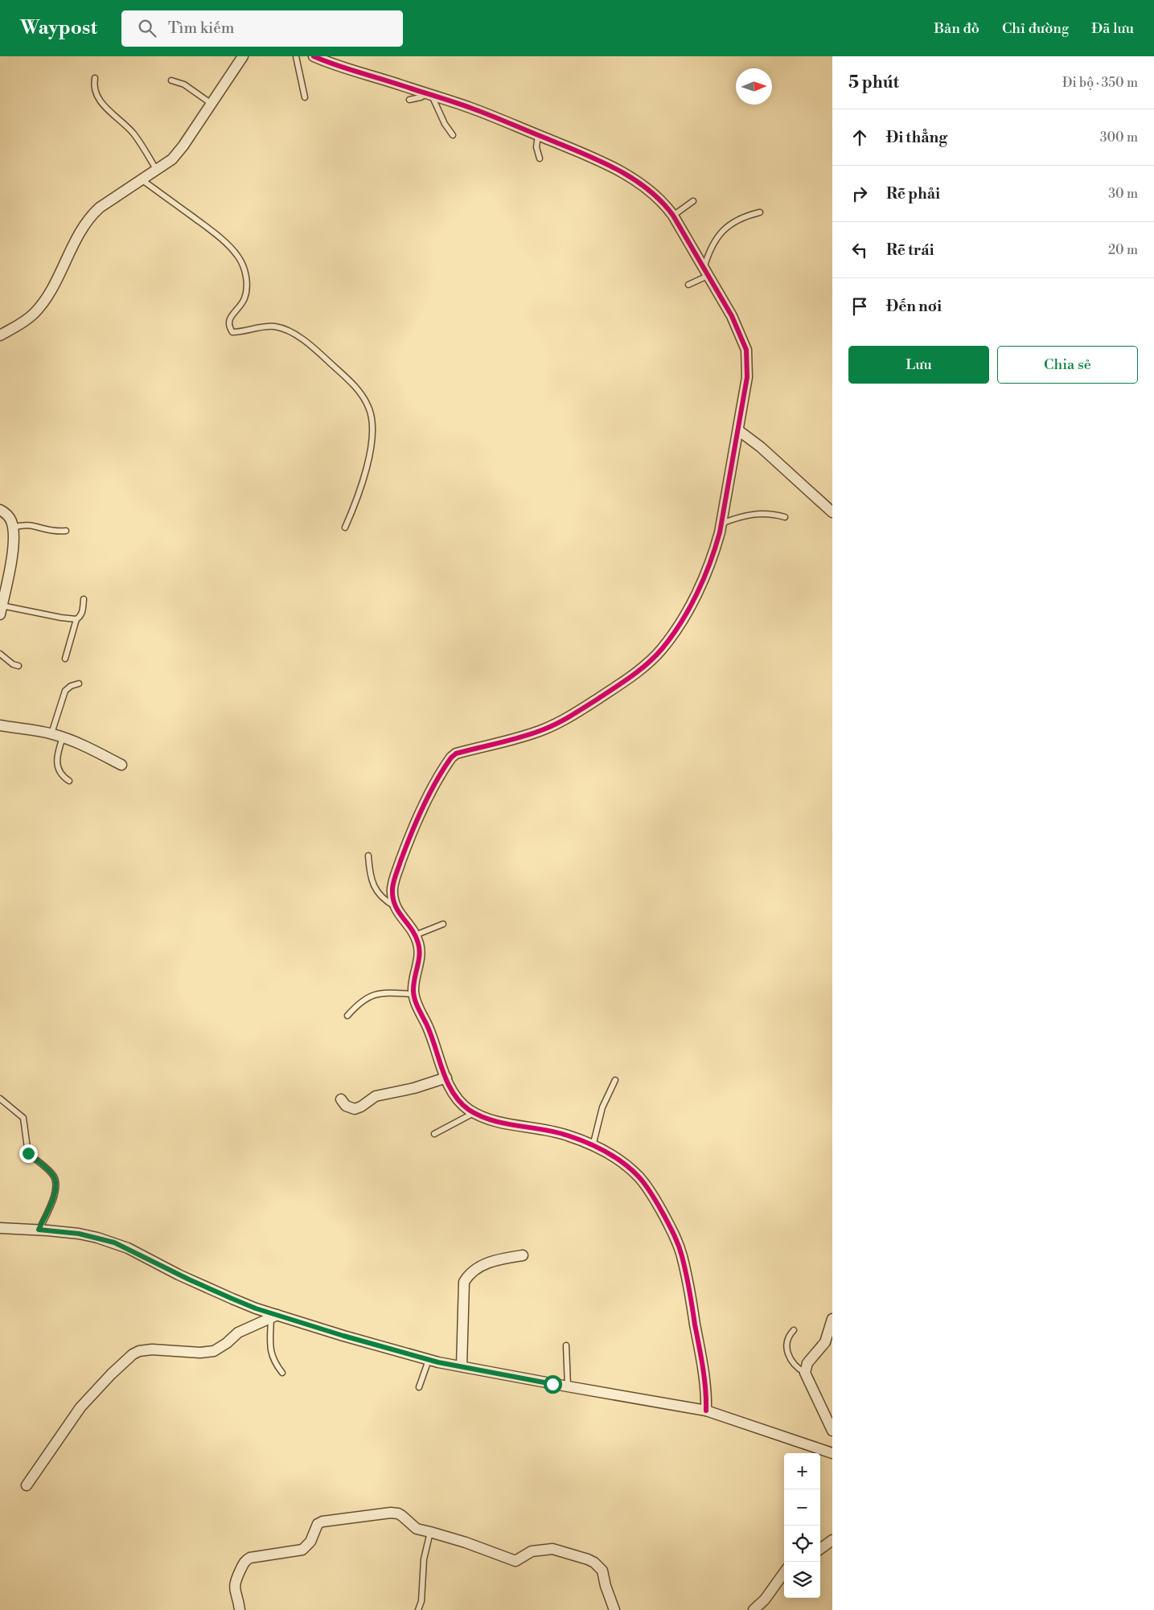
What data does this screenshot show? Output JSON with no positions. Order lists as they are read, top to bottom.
{
  "north": "right",
  "page": {
    "header": "Waypost",
    "search": "Tìm kiếm",
    "nav": ["Bản đồ", "Chỉ đường", "Đã lưu"],
    "heading": ["5 phút", "Đi bộ · 350 m"],
    "list": [
      ["Đi thẳng", "300 m"],
      ["Rẽ phải", "30 m"],
      ["Rẽ trái", "20 m"],
      "Đến nơi"
    ],
    "buttons": ["Lưu", "Chia sẻ"],
    "map_buttons": ["+", "−"]
  }
}
